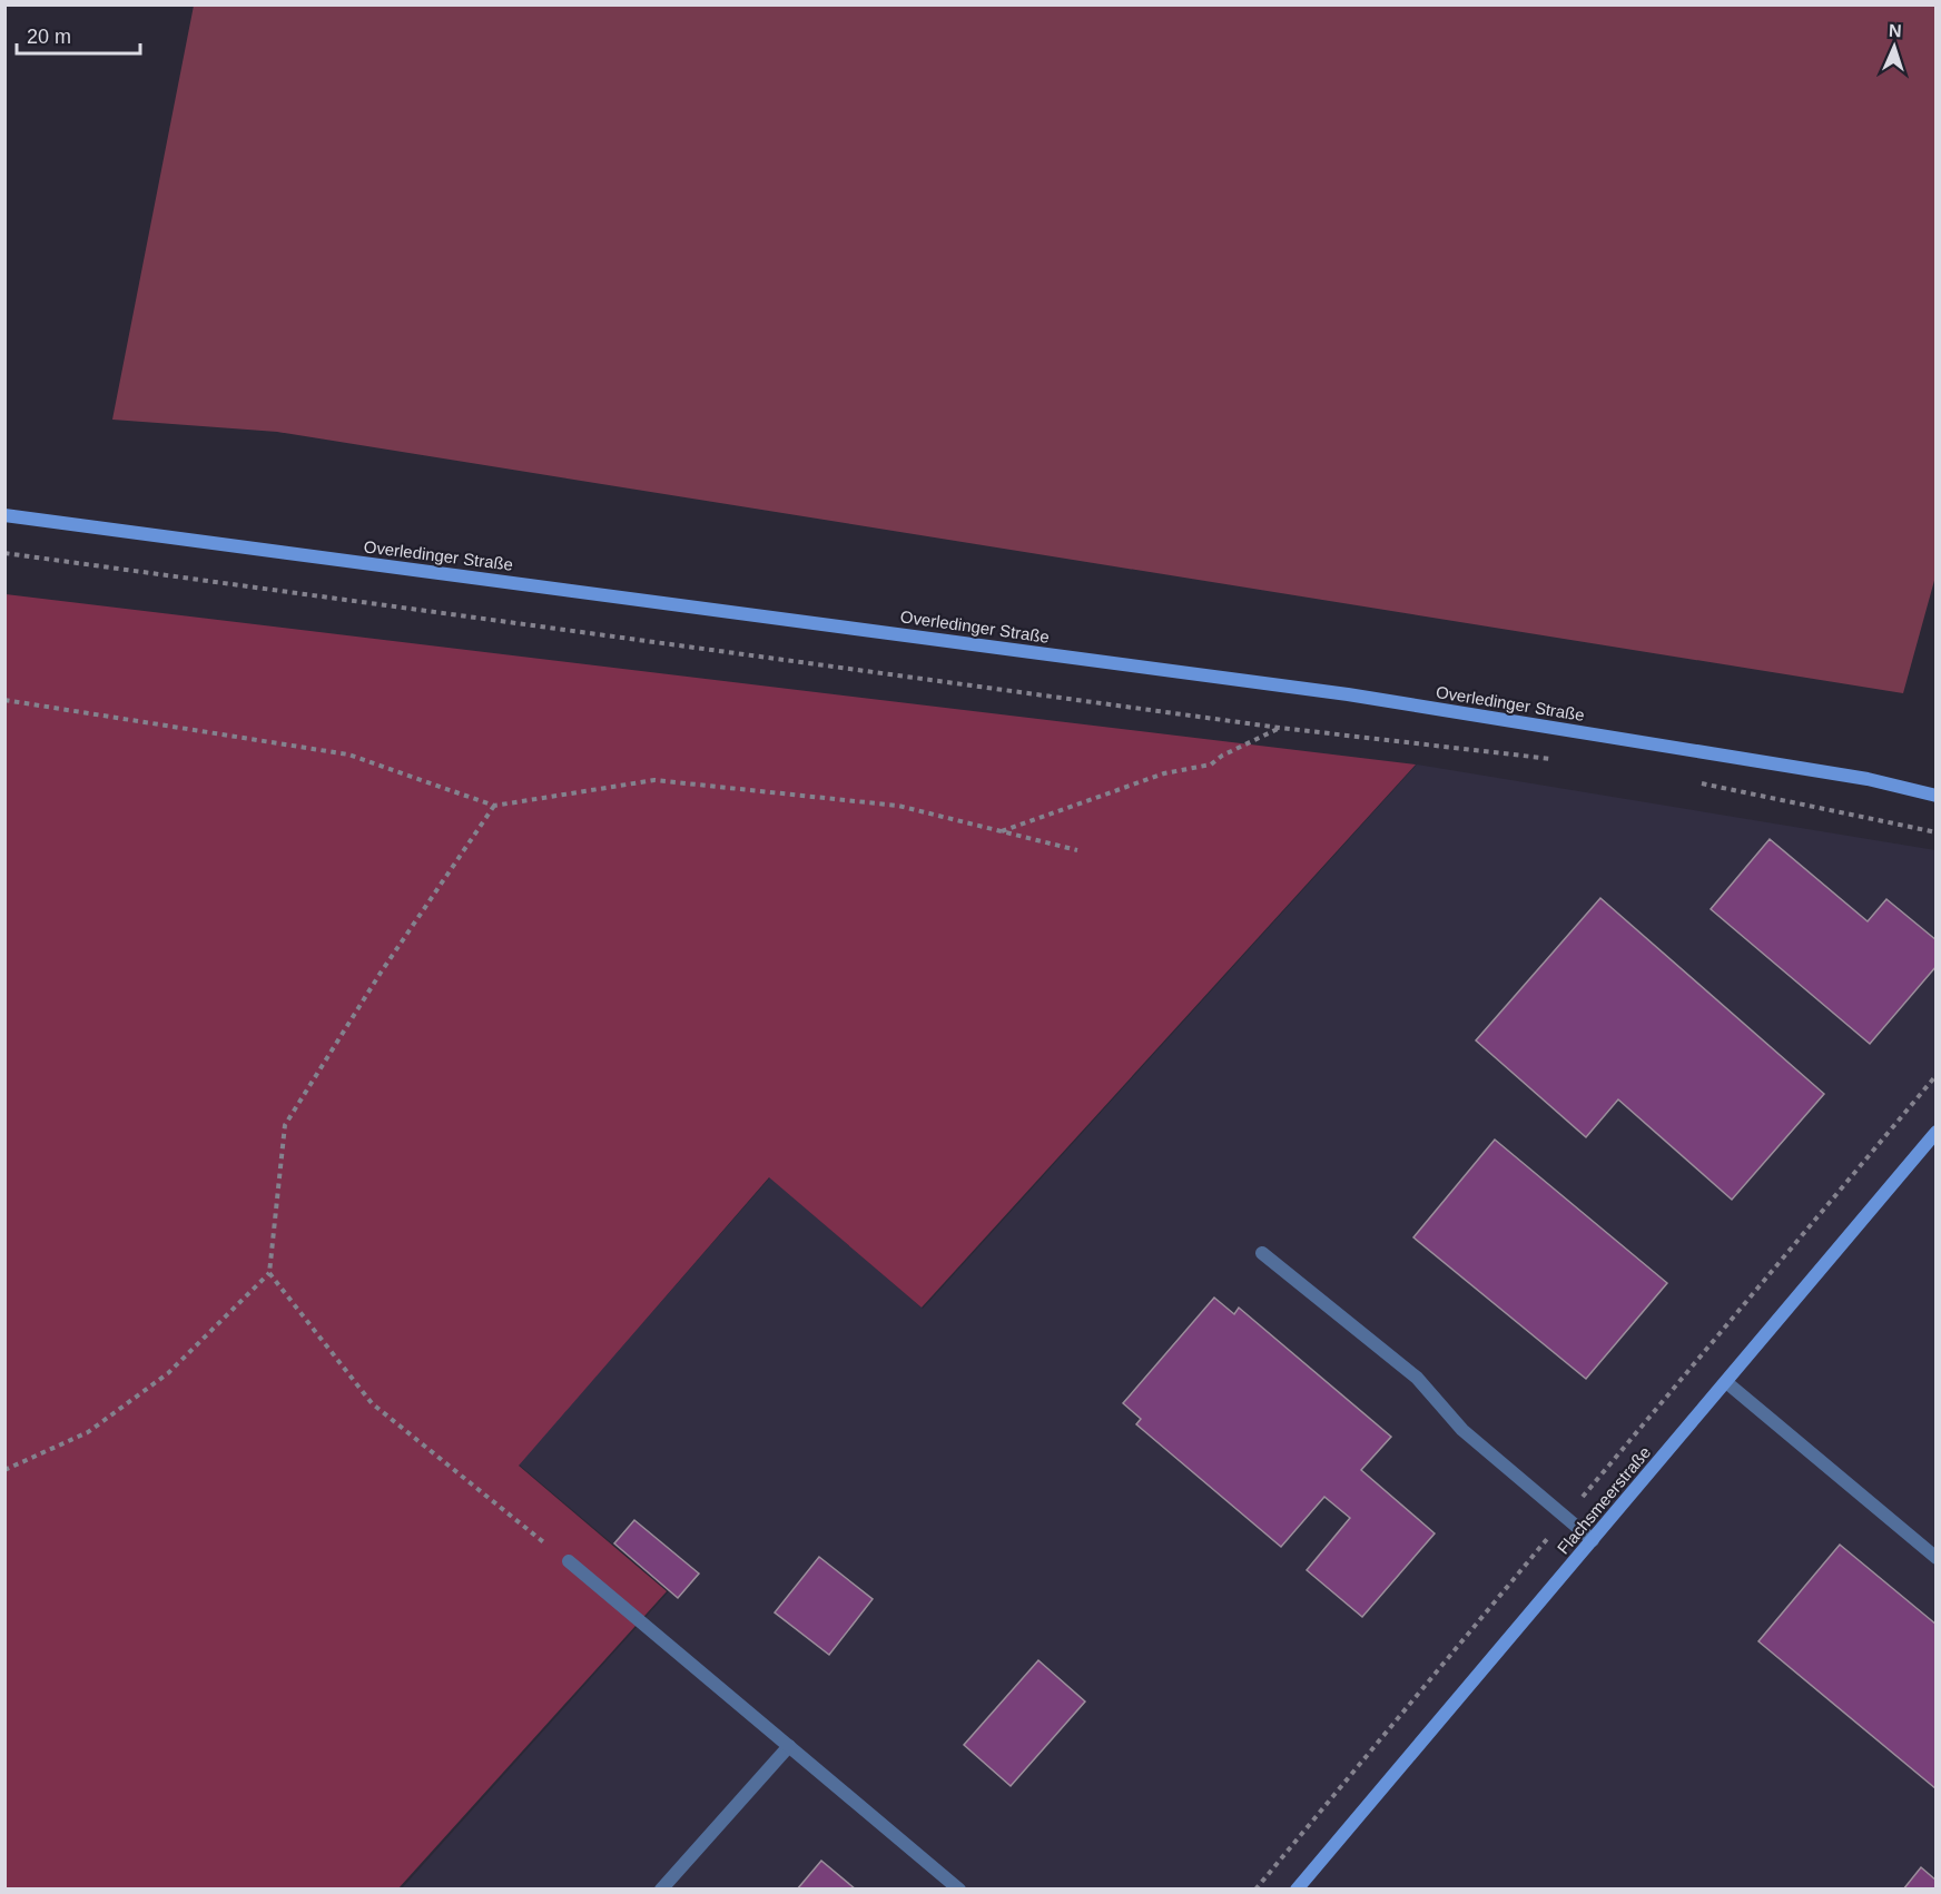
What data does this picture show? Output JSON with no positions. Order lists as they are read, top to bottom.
{
  "streets": {
    "street": ["Overledinger Straße", "Flachsmeerstraße"]
  },
  "scale_bar": "20 m",
  "north": "top"
}
